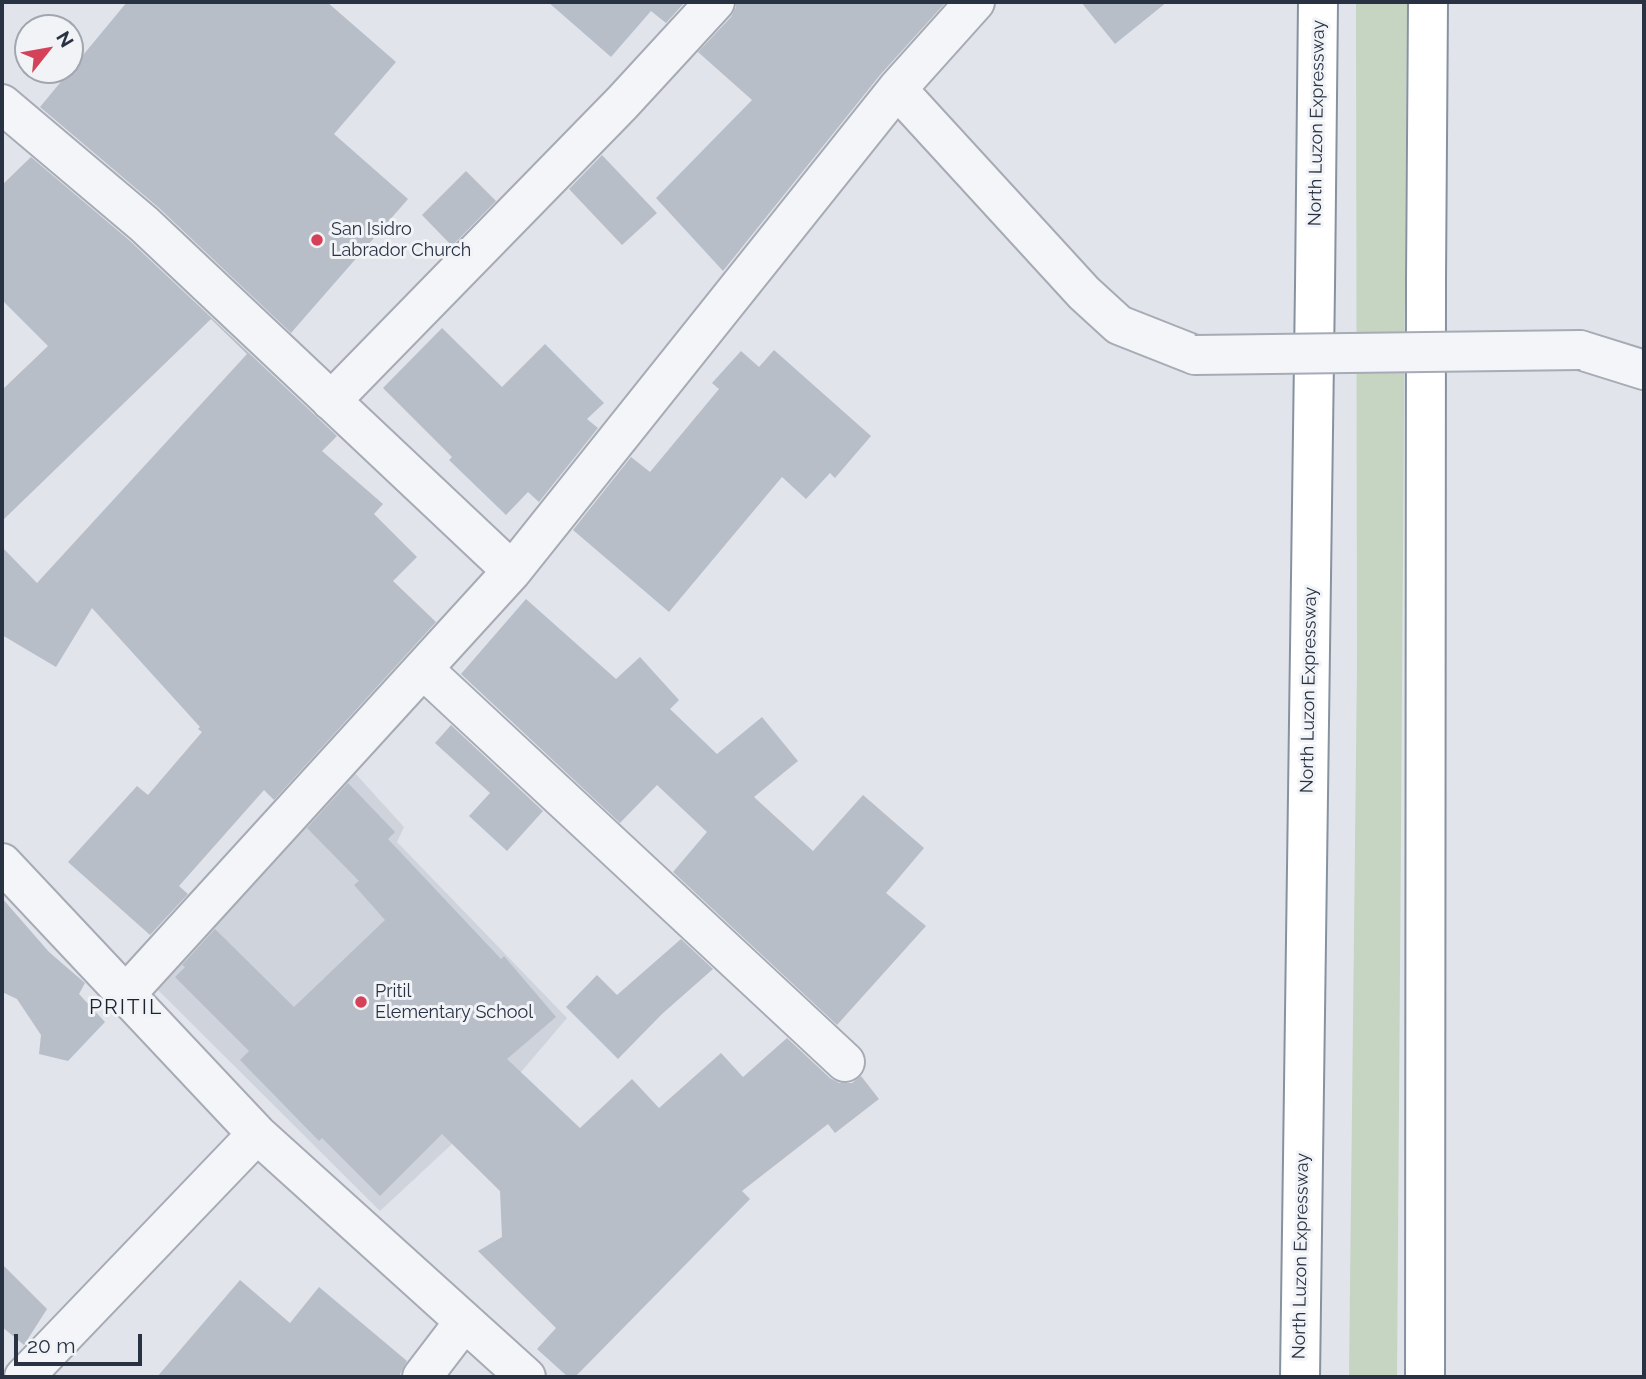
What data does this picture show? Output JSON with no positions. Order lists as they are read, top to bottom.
{
  "streets": {
    "highway": ["North Luzon Expressway"]
  },
  "districts": ["PRITIL"],
  "places": ["San Isidro Labrador Church", "Pritil Elementary School"],
  "scale_bar": "20 m",
  "north": "top right"
}
